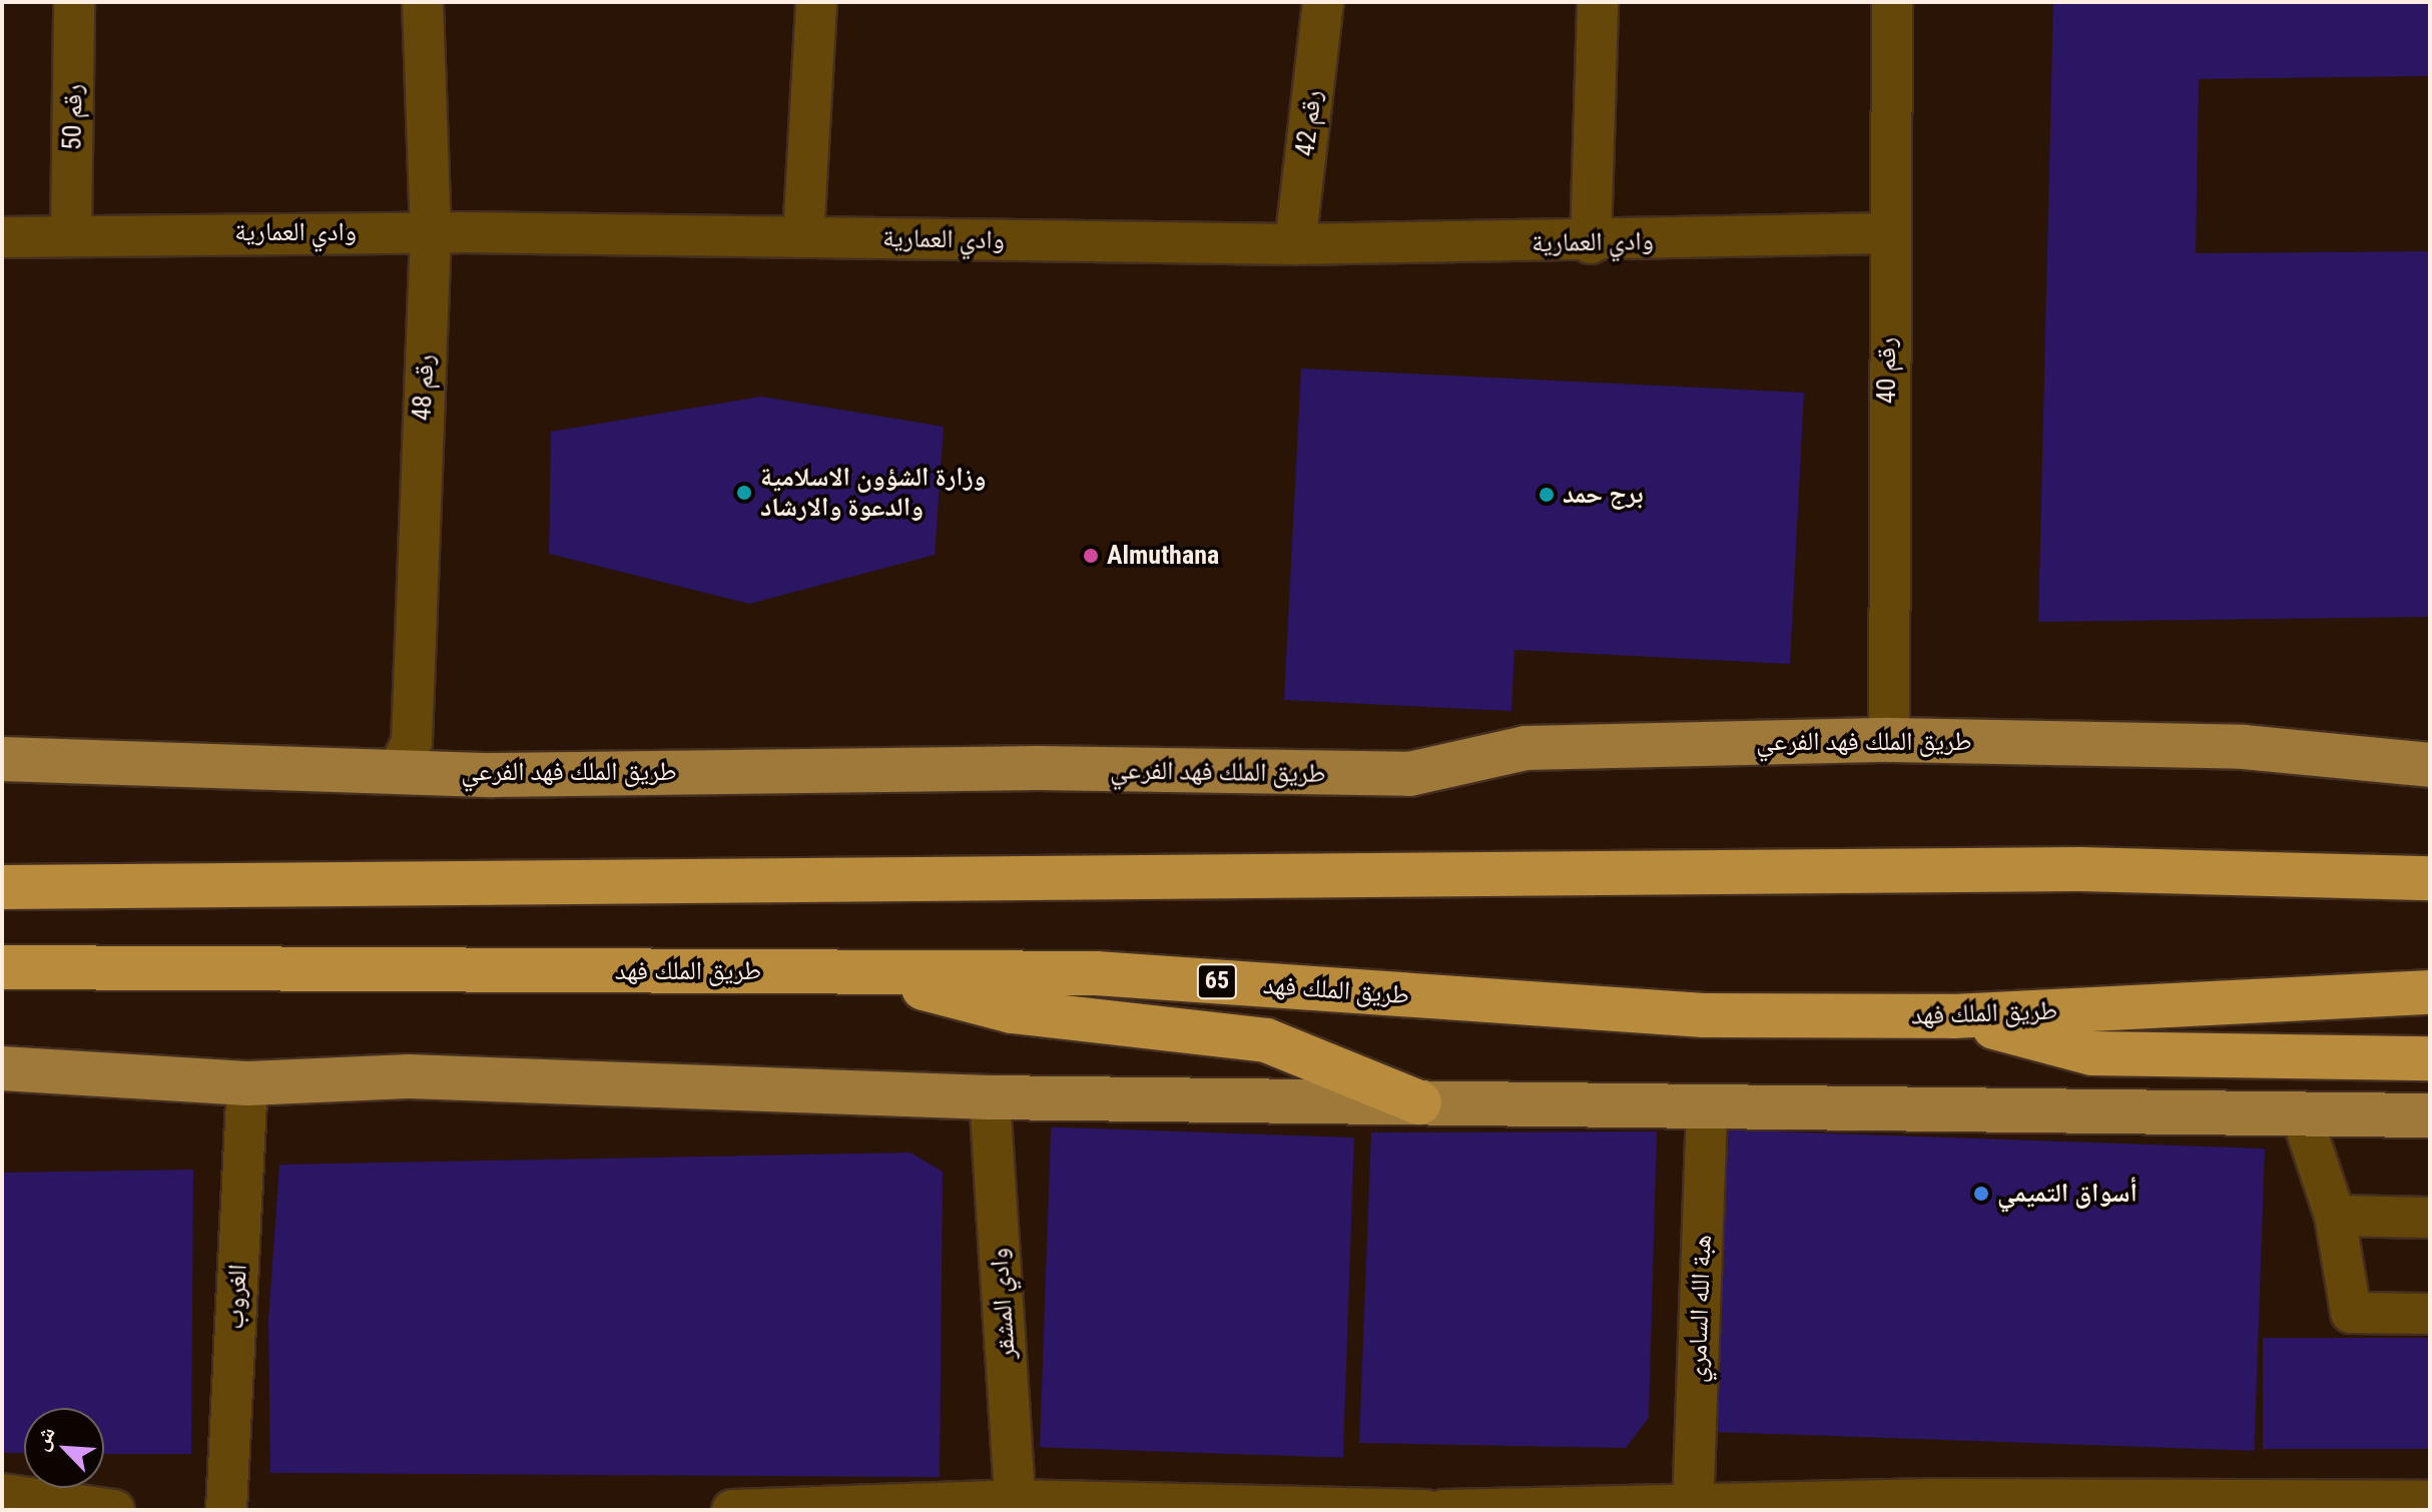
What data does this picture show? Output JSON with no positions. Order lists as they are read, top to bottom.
{
  "streets": {
    "highway": ["طريق الملك فهد", "65"],
    "main road": ["طريق الملك فهد الفرعي"],
    "street": [
      "رقم 50",
      "رقم 42",
      "وادي العمارية",
      "رقم 40",
      "رقم 48",
      "الغروب",
      "وادي المشقر",
      "هبة الله السامري"
    ]
  },
  "crossings": [
    ["رقم 50", "وادي العمارية"],
    ["رقم 42", "وادي العمارية"],
    ["وادي العمارية", "رقم 40"],
    ["وادي العمارية", "رقم 48"],
    ["رقم 40", "طريق الملك فهد الفرعي"],
    ["رقم 48", "طريق الملك فهد الفرعي"]
  ],
  "places": [
    "وزارة الشؤون الاسلامية والدعوة والارشاد",
    "برج حمد",
    "Almuthana",
    "أسواق التميمي"
  ],
  "north": "top left"
}
